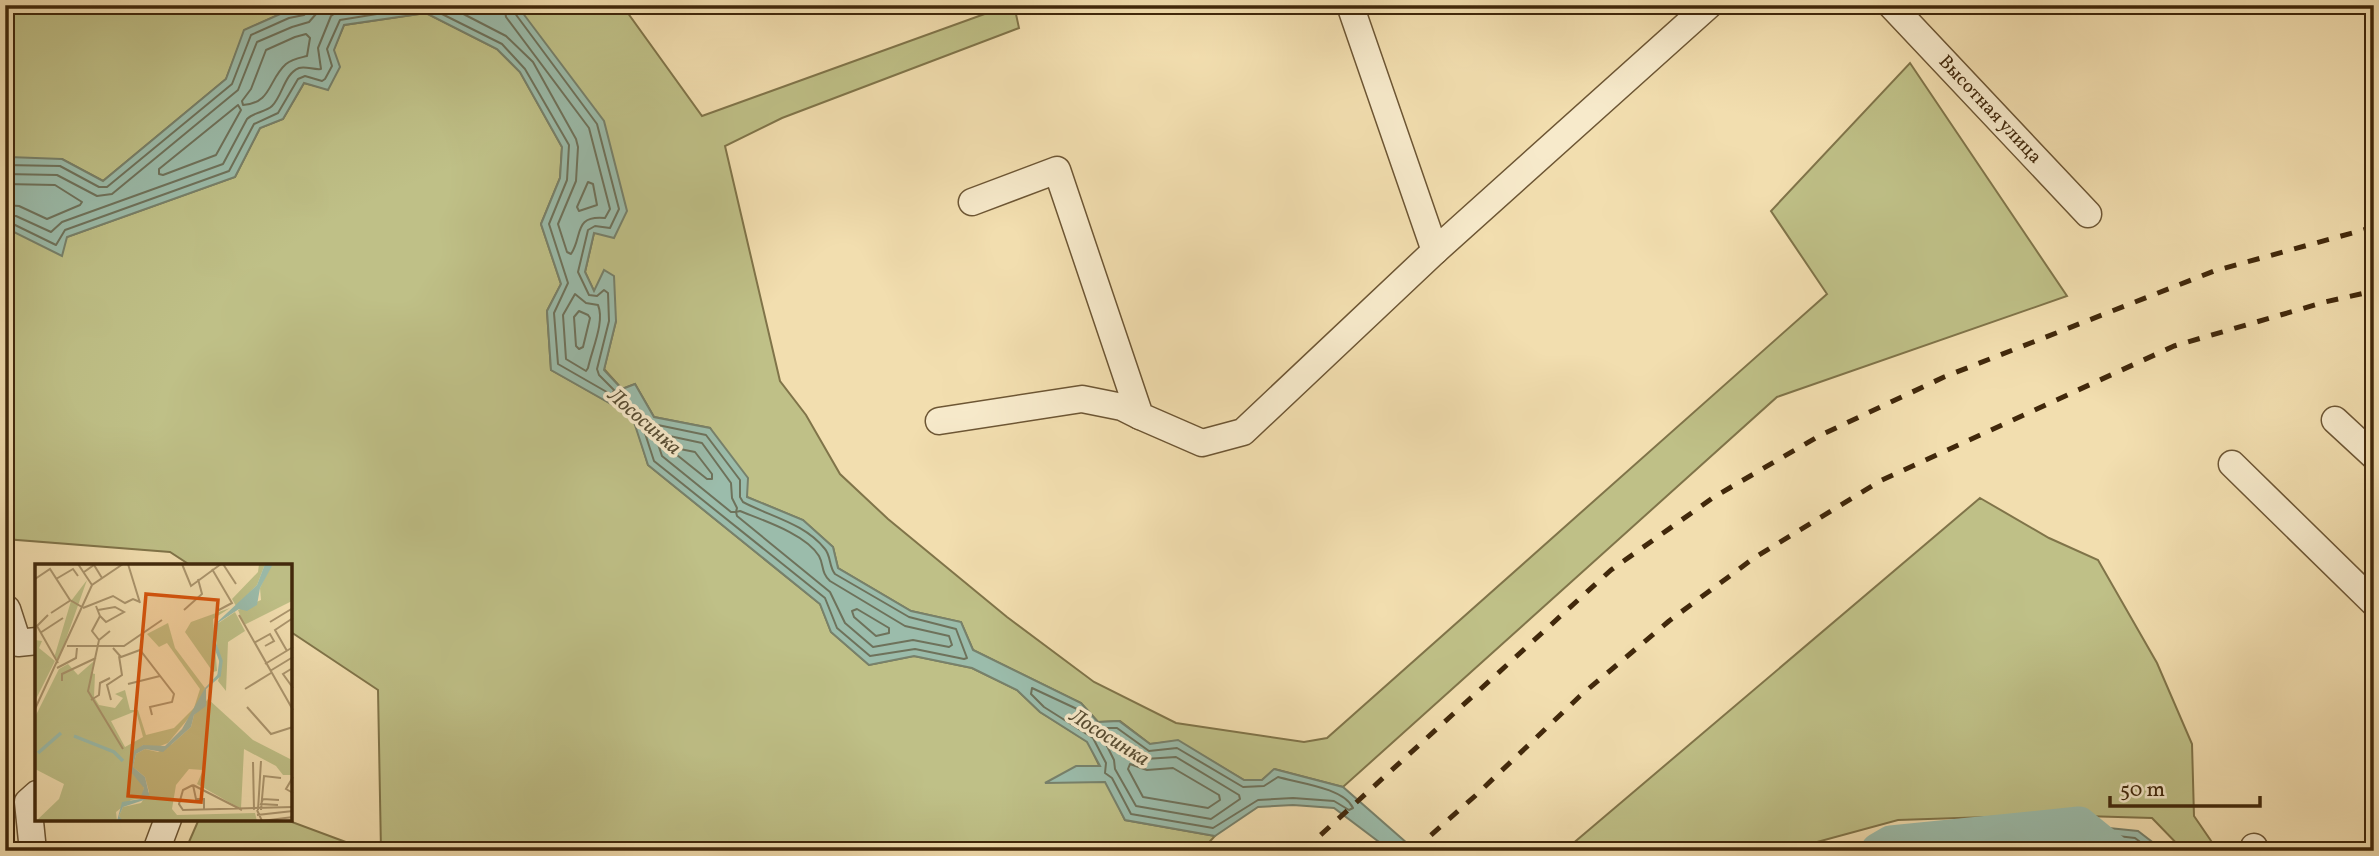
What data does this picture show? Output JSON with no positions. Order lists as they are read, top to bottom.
{
  "streets": {
    "lane": ["Высотная улица"]
  },
  "water": ["Лососинка"],
  "scale_bar": "50 m"
}
